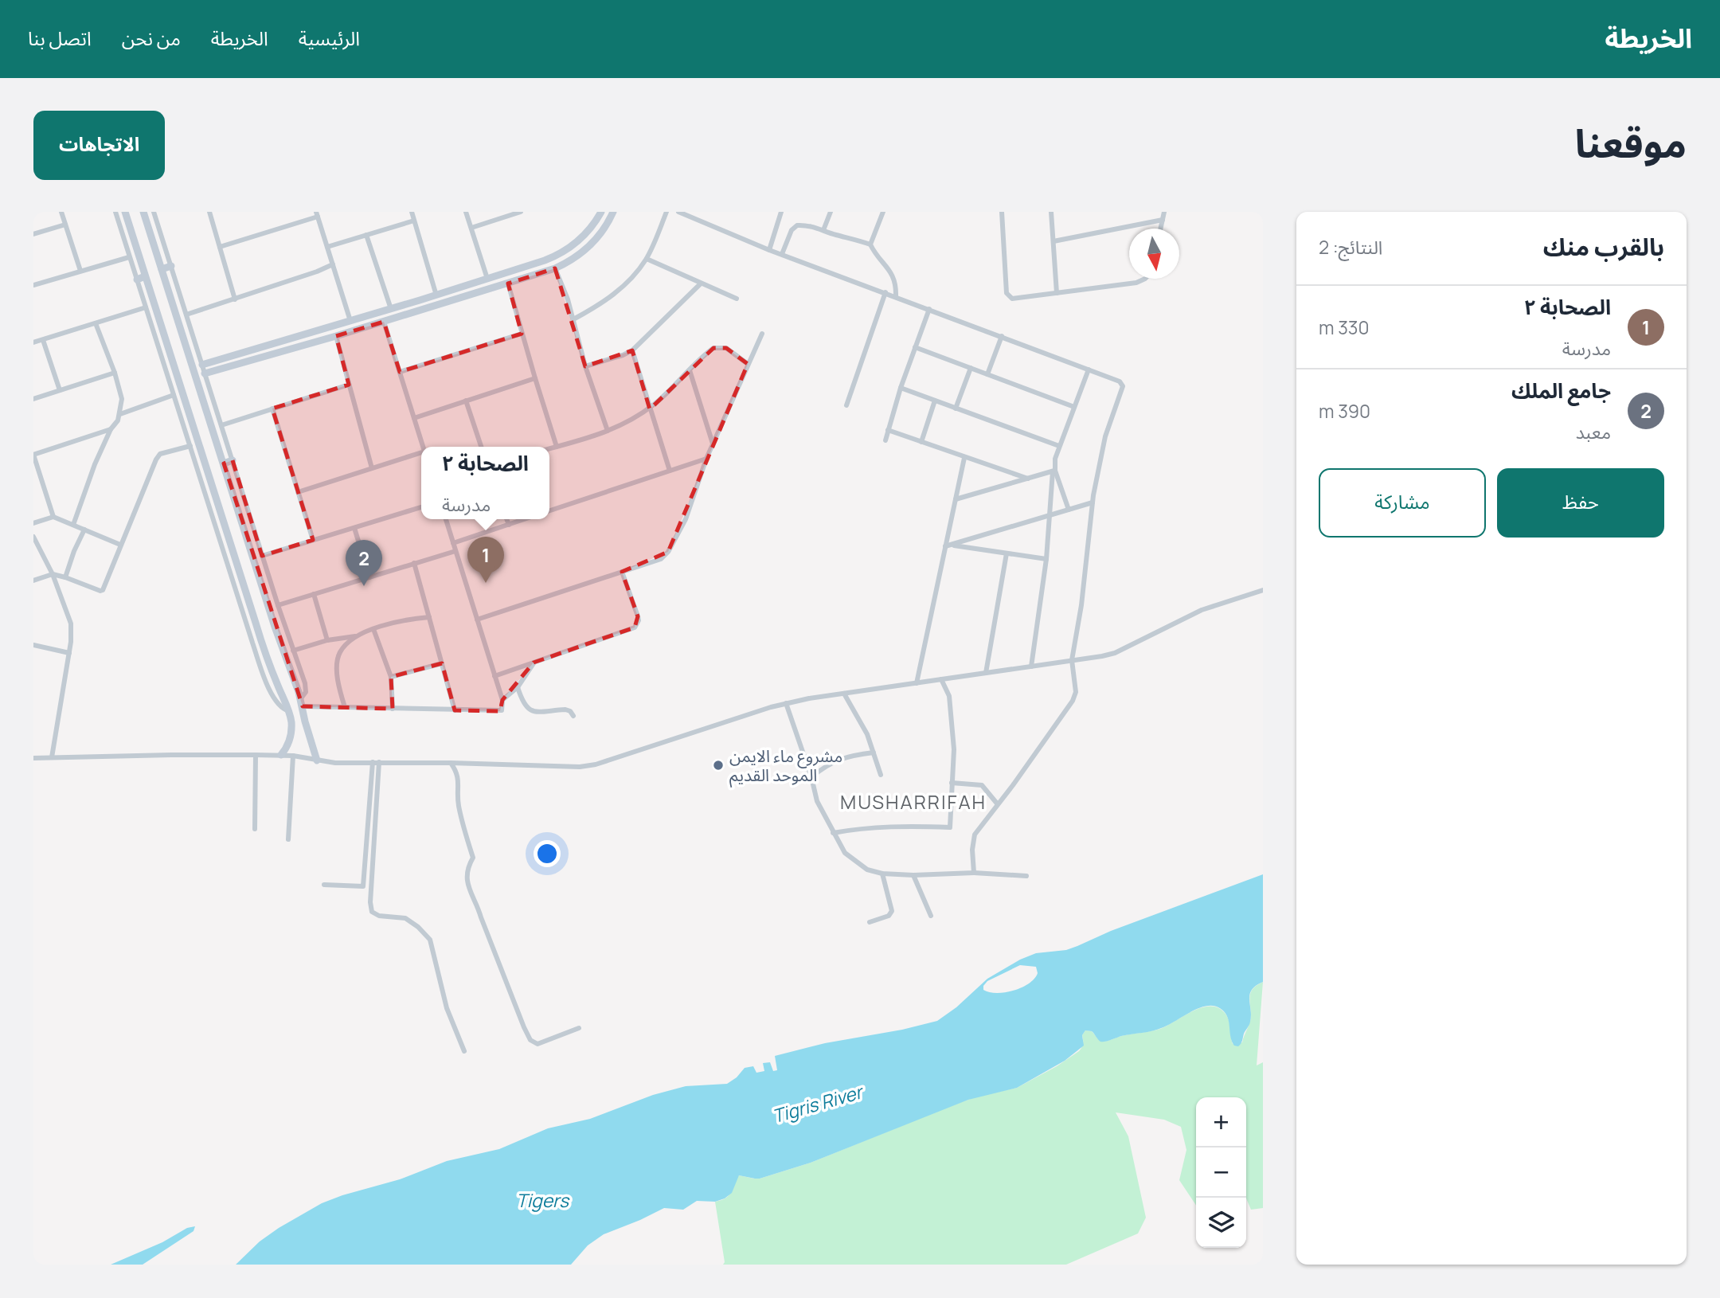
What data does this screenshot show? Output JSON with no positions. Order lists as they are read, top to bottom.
{
  "districts": ["MUSHARRIFAH"],
  "water": ["Tigris River", "Tigers"],
  "places": ["مشروع ماء الايمن الموحد القديم"],
  "north": "bottom",
  "page": {
    "header": "الخريطة",
    "nav": [
      "الرئيسية",
      "الخريطة",
      "من نحن",
      "اتصل بنا"
    ],
    "title": "موقعنا",
    "buttons": [
      "الاتجاهات",
      ["حفظ", "مشاركة"]
    ],
    "heading": ["بالقرب منك", "النتائج: 2"],
    "list": [
      {
        "mark": "1",
        "name": "الصحابة ٢",
        "note": "مدرسة",
        "value": "330 m"
      },
      {
        "mark": "2",
        "name": "جامع الملك",
        "note": "معبد",
        "value": "390 m"
      }
    ],
    "popup": ["الصحابة ٢", "مدرسة"],
    "pins": ["1", "2"],
    "map_buttons": ["+", "−"]
  }
}
